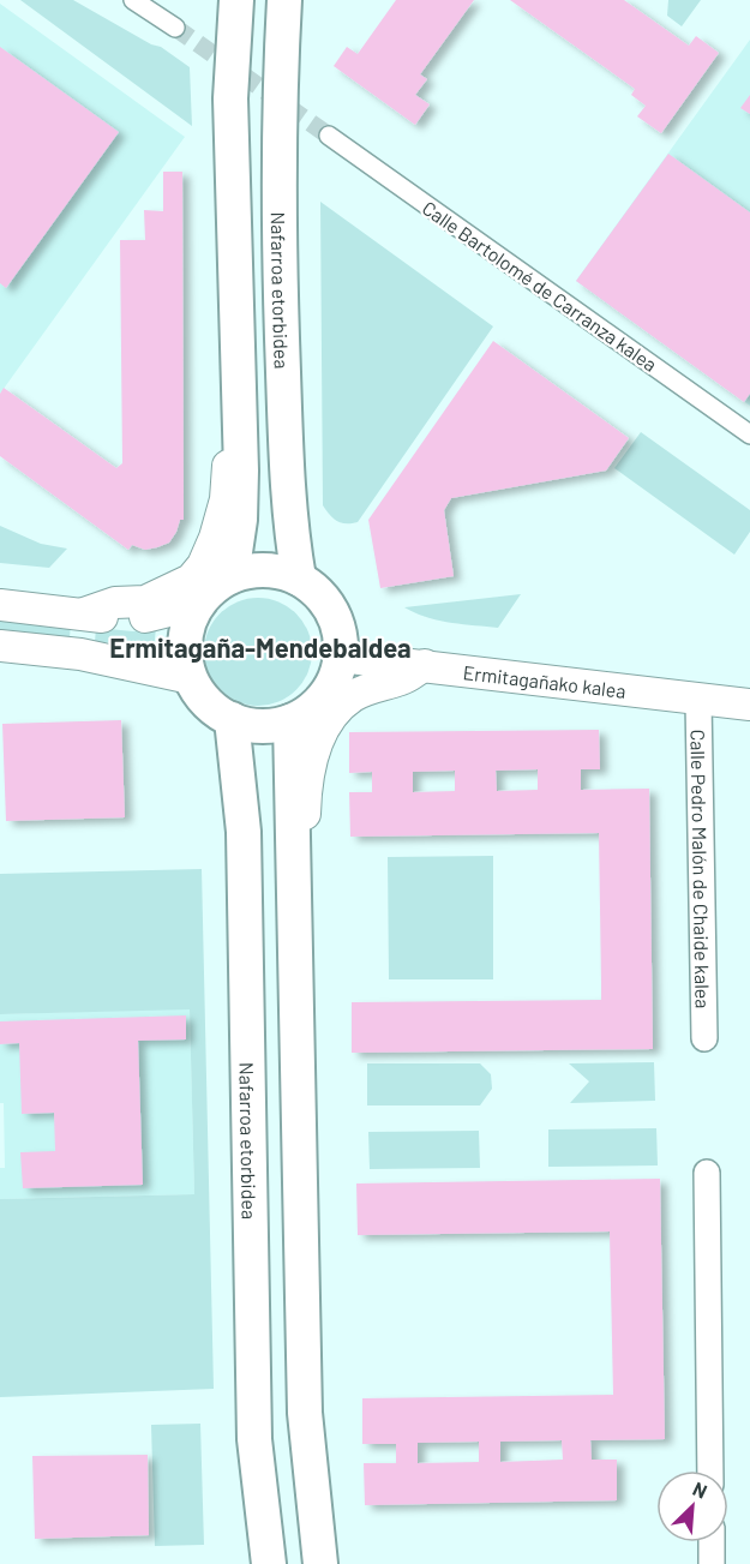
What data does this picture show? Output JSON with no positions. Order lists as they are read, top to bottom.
{
  "streets": {
    "main road": ["Nafarroa etorbidea"],
    "street": ["Calle Bartolomé de Carranza kalea", "Ermitagañako kalea", "Calle Pedro Malón de Chaide kalea"]
  },
  "crossings": [
    ["Nafarroa etorbidea", "Ermitagañako kalea"],
    ["Ermitagañako kalea", "Calle Pedro Malón de Chaide kalea"]
  ],
  "districts": ["Ermitagaña-Mendebaldea"],
  "north": "top right"
}
